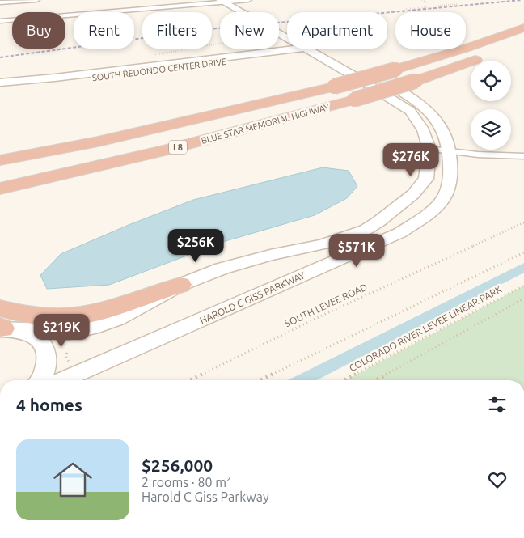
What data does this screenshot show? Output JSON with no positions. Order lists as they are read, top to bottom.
{
  "streets": {
    "highway": ["BLUE STAR MEMORIAL HIGHWAY", "I 8"],
    "main road": ["SOUTH REDONDO CENTER DRIVE", "HAROLD C GISS PARKWAY"],
    "path": ["SOUTH LEVEE ROAD", "COLORADO RIVER LEVEE LINEAR PARK"]
  },
  "crossings": [
    ["SOUTH REDONDO CENTER DRIVE", "HAROLD C GISS PARKWAY"]
  ],
  "page": {
    "chip": [
      "Buy",
      "Rent",
      "Filters",
      "New",
      "Apartment",
      "House"
    ],
    "price": [
      "$276K",
      "$256K",
      "$571K",
      "$219K"
    ],
    "heading": "4 homes",
    "list": [
      {
        "name": "$256,000",
        "note": "2 rooms · 80 m² · Harold C Giss Parkway"
      }
    ]
  }
}
